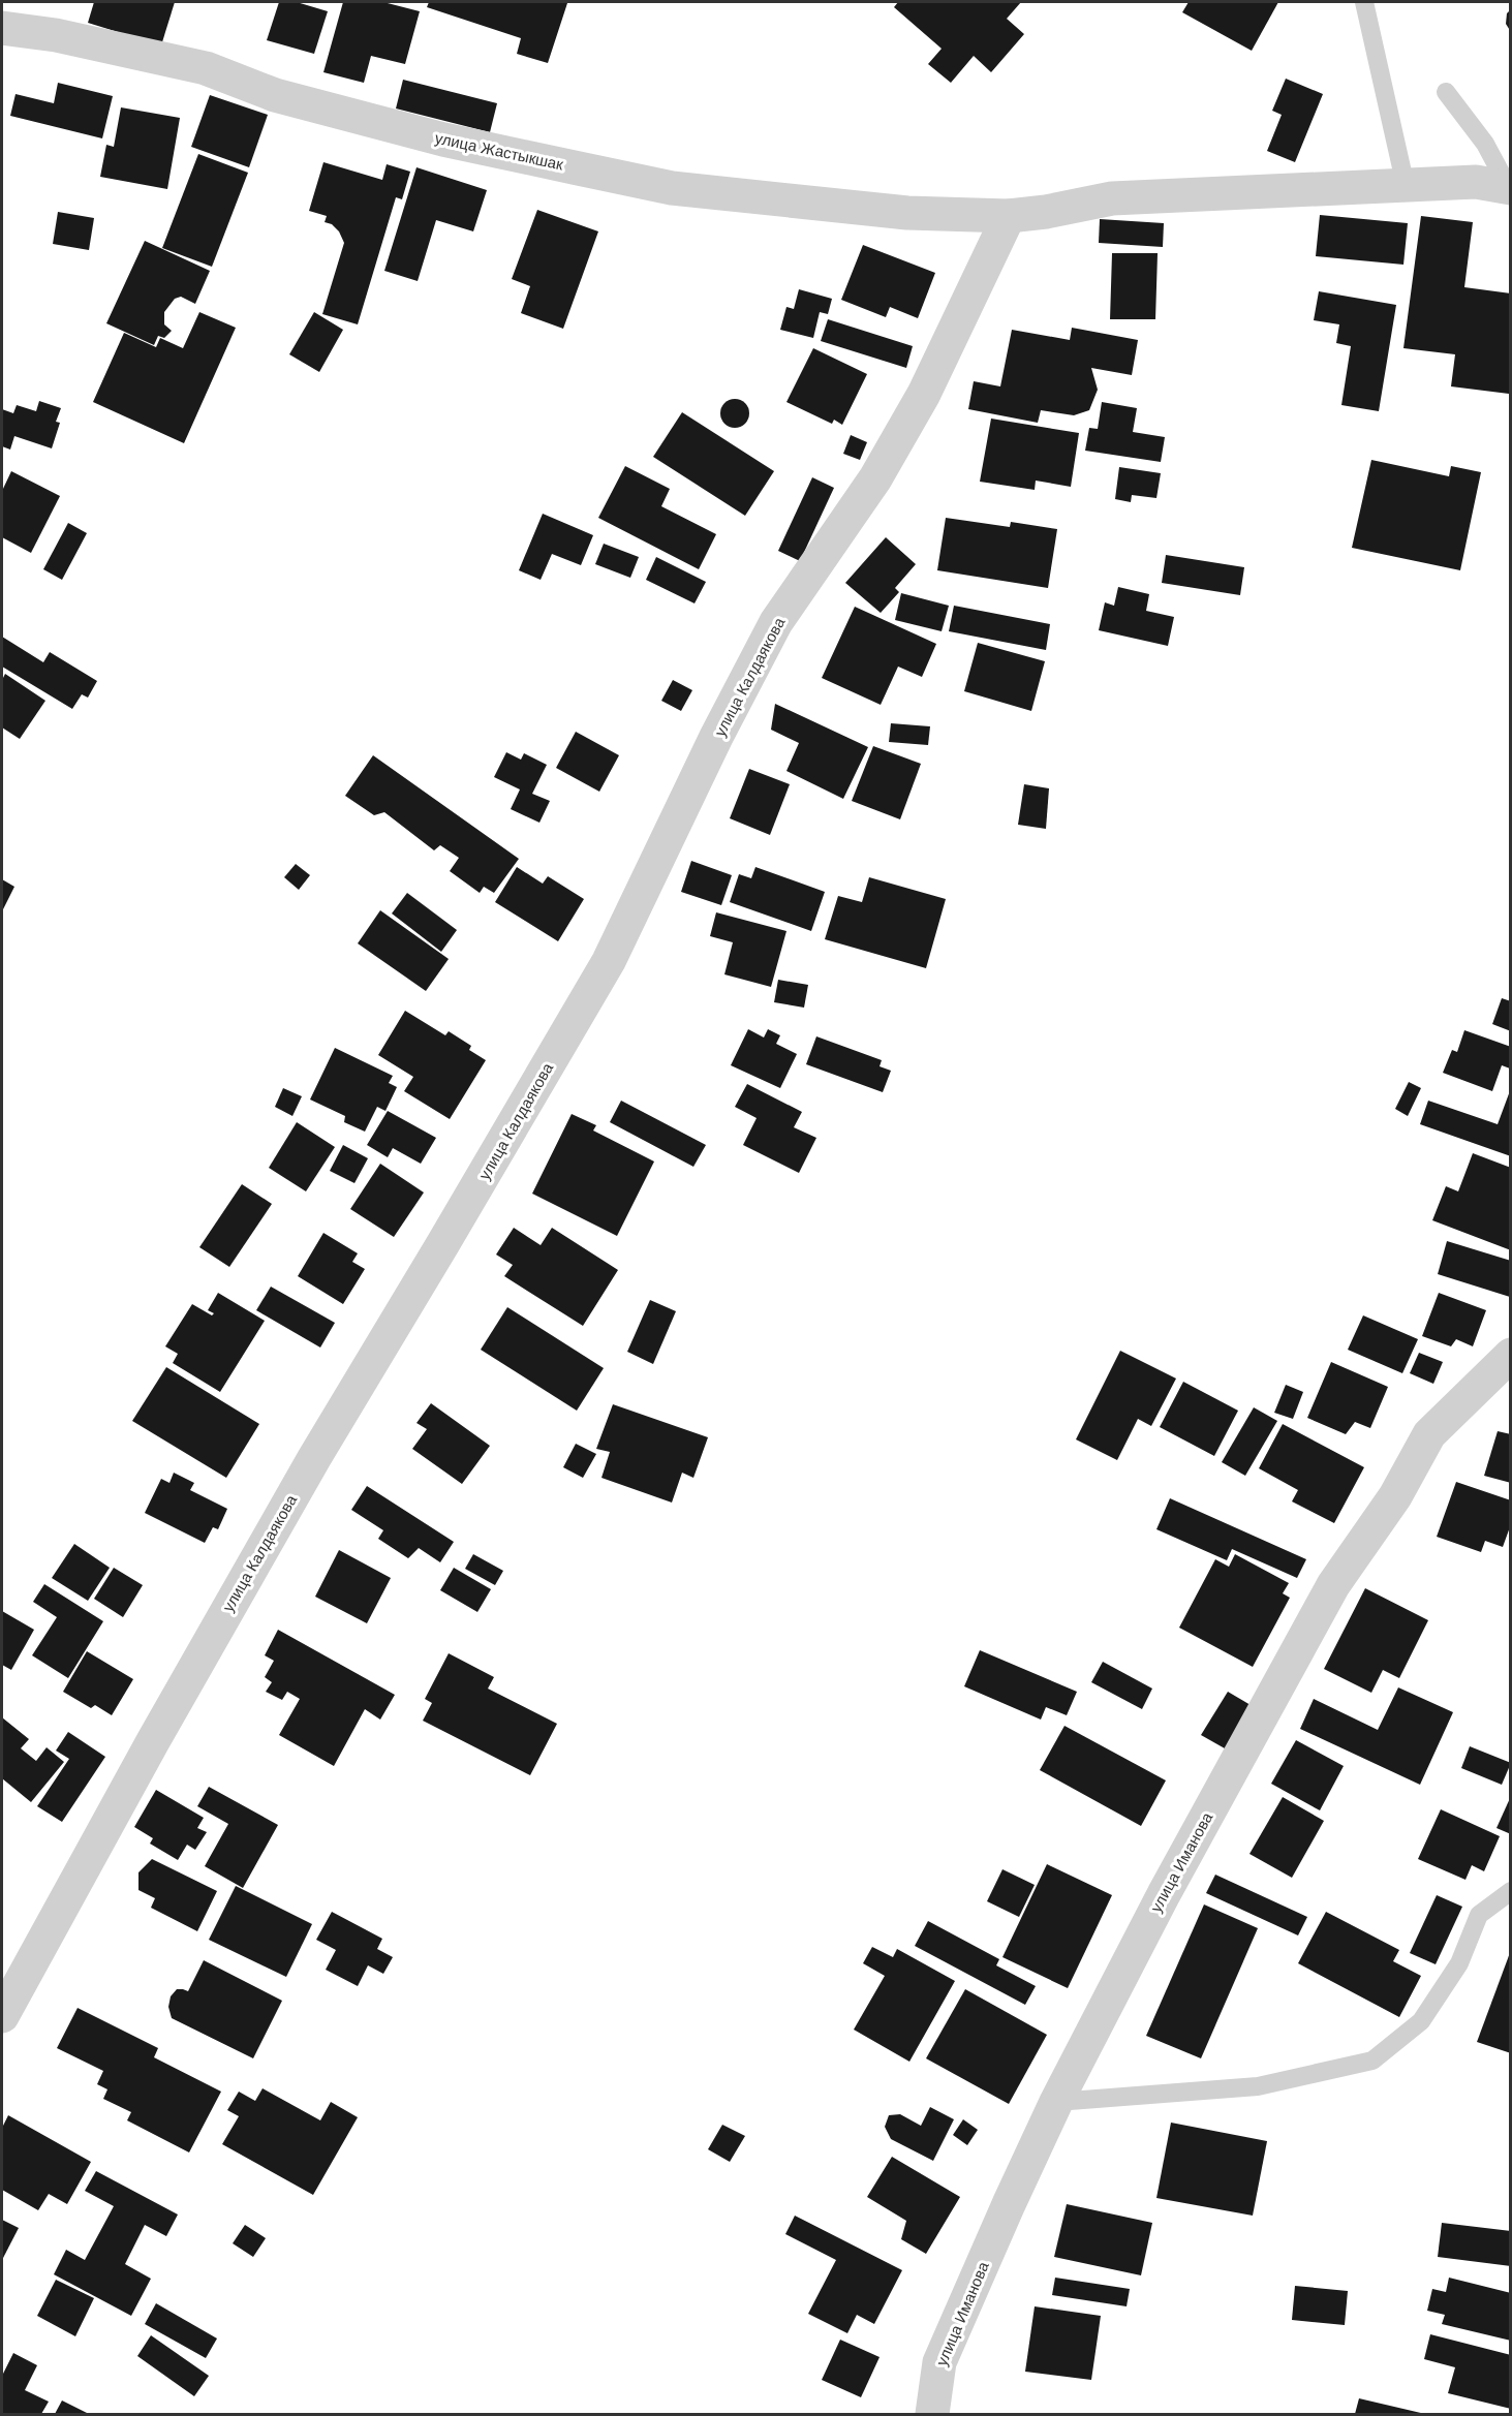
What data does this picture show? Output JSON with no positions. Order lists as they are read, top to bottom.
{
  "streets": {
    "street": ["улица Жастыкшак", "улица Калдаякова", "улица Иманова"]
  },
  "crossings": [
    ["улица Жастыкшак", "улица Калдаякова"]
  ]
}
